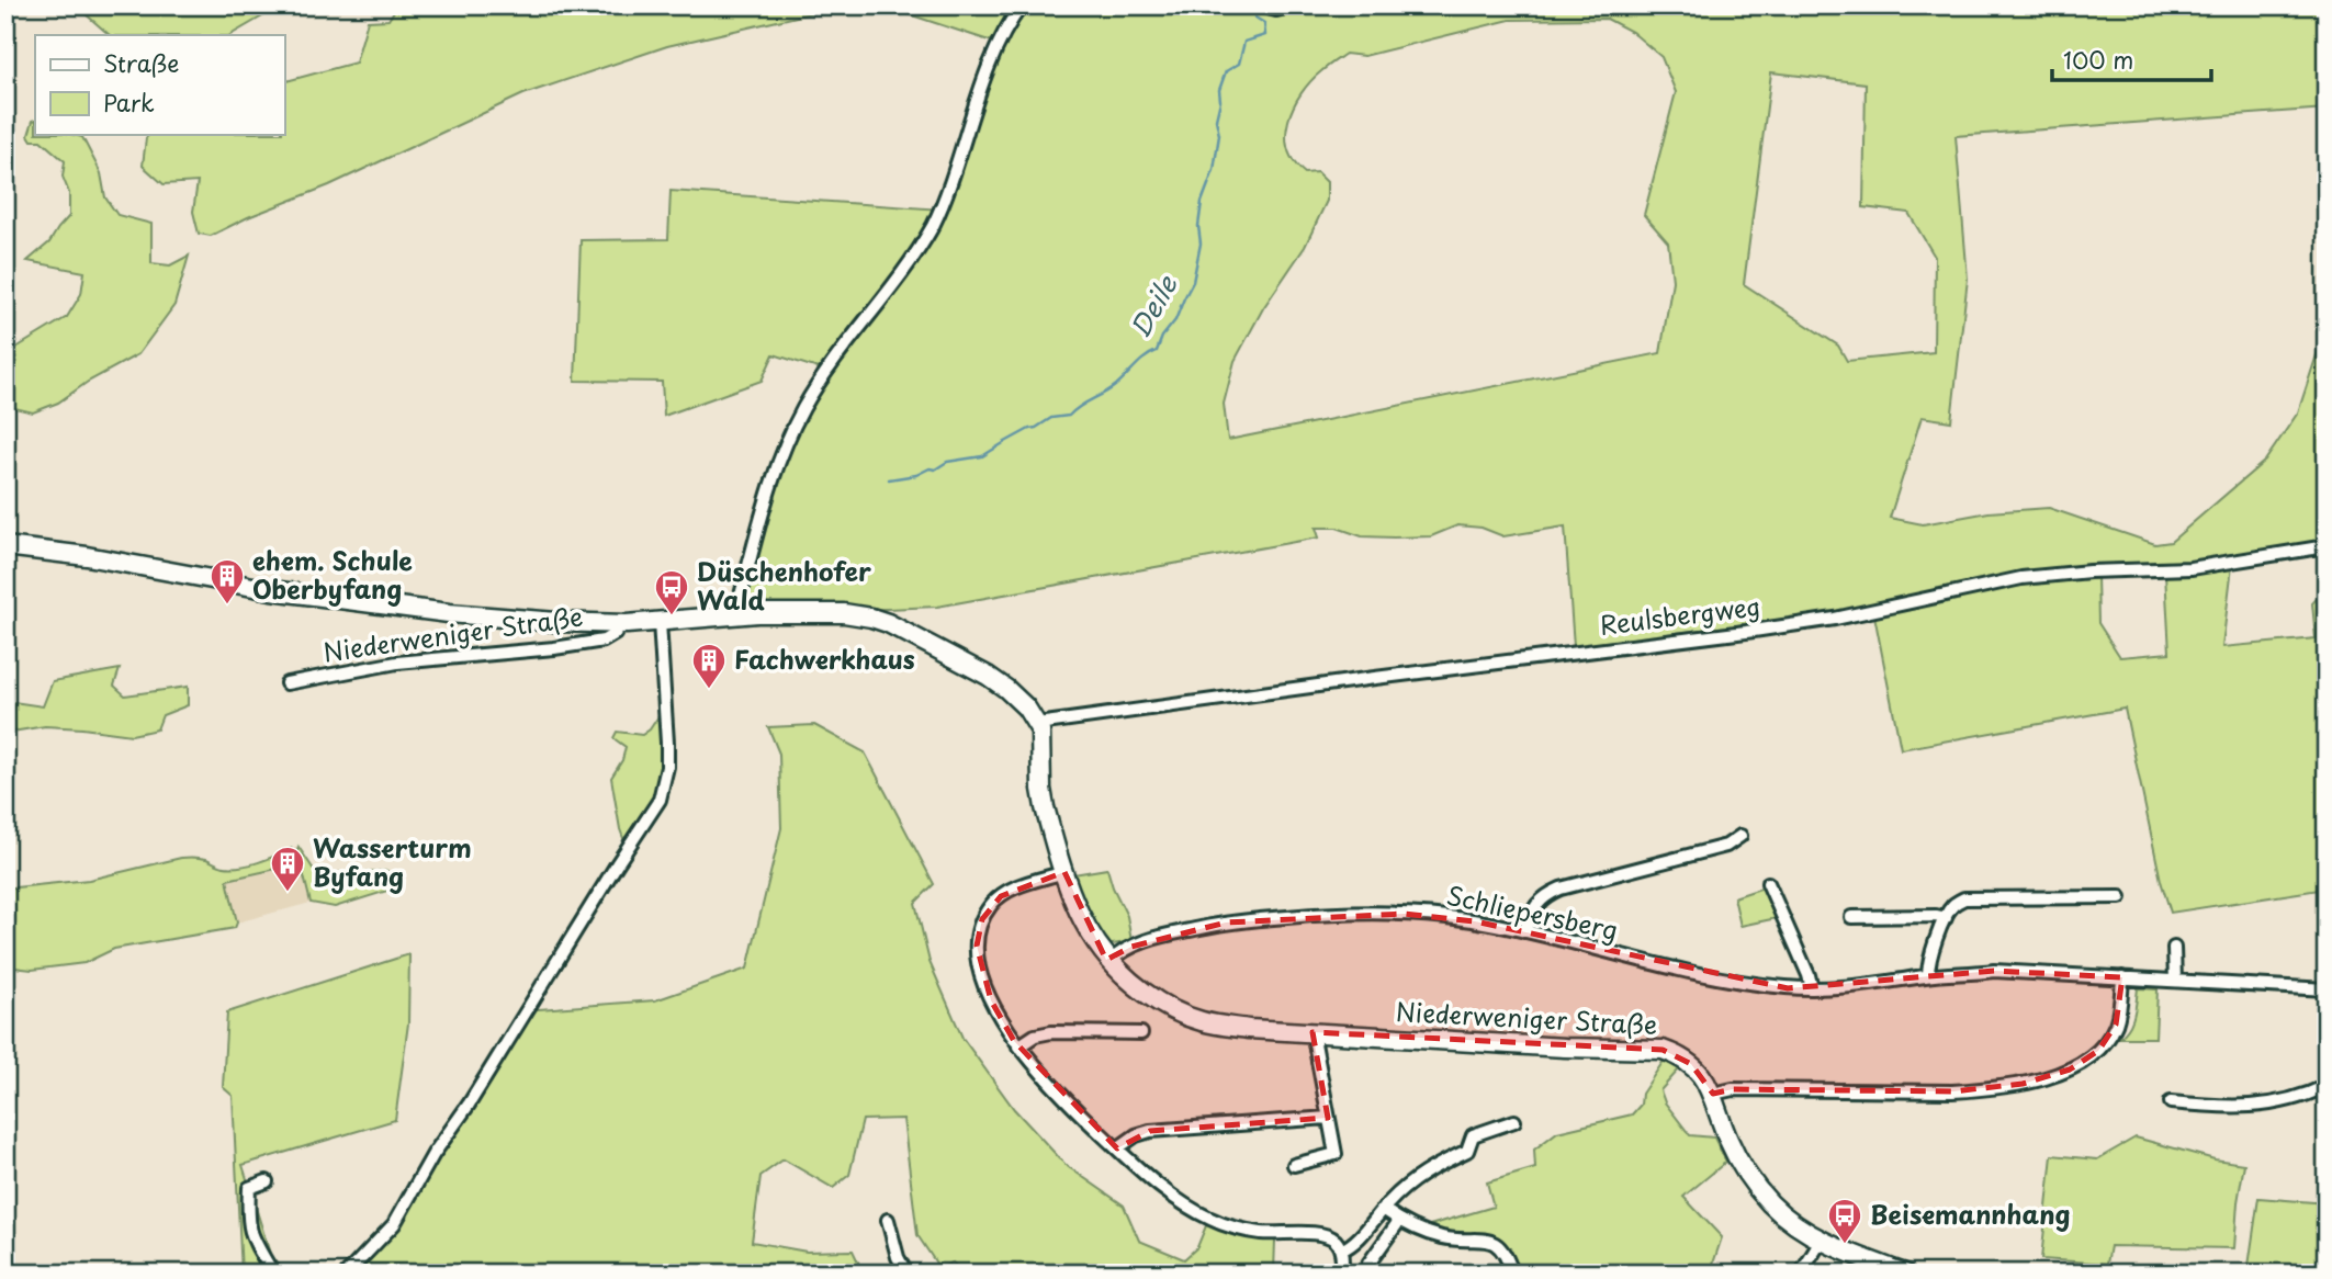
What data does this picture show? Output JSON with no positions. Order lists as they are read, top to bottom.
{
  "streets": {
    "street": ["Reulsbergweg", "Niederweniger Straße", "Schliepersberg"]
  },
  "crossings": [
    ["Reulsbergweg", "Niederweniger Straße"],
    ["Niederweniger Straße", "Schliepersberg"]
  ],
  "water": ["Deile"],
  "places": {
    "building": ["ehem. Schule Oberbyfang", "Fachwerkhaus", "Wasserturm Byfang"],
    "bus stop": ["Düschenhofer Wald", "Beisemannhang"]
  },
  "legend": ["Straße", "Park"],
  "scale_bar": "100 m"
}
